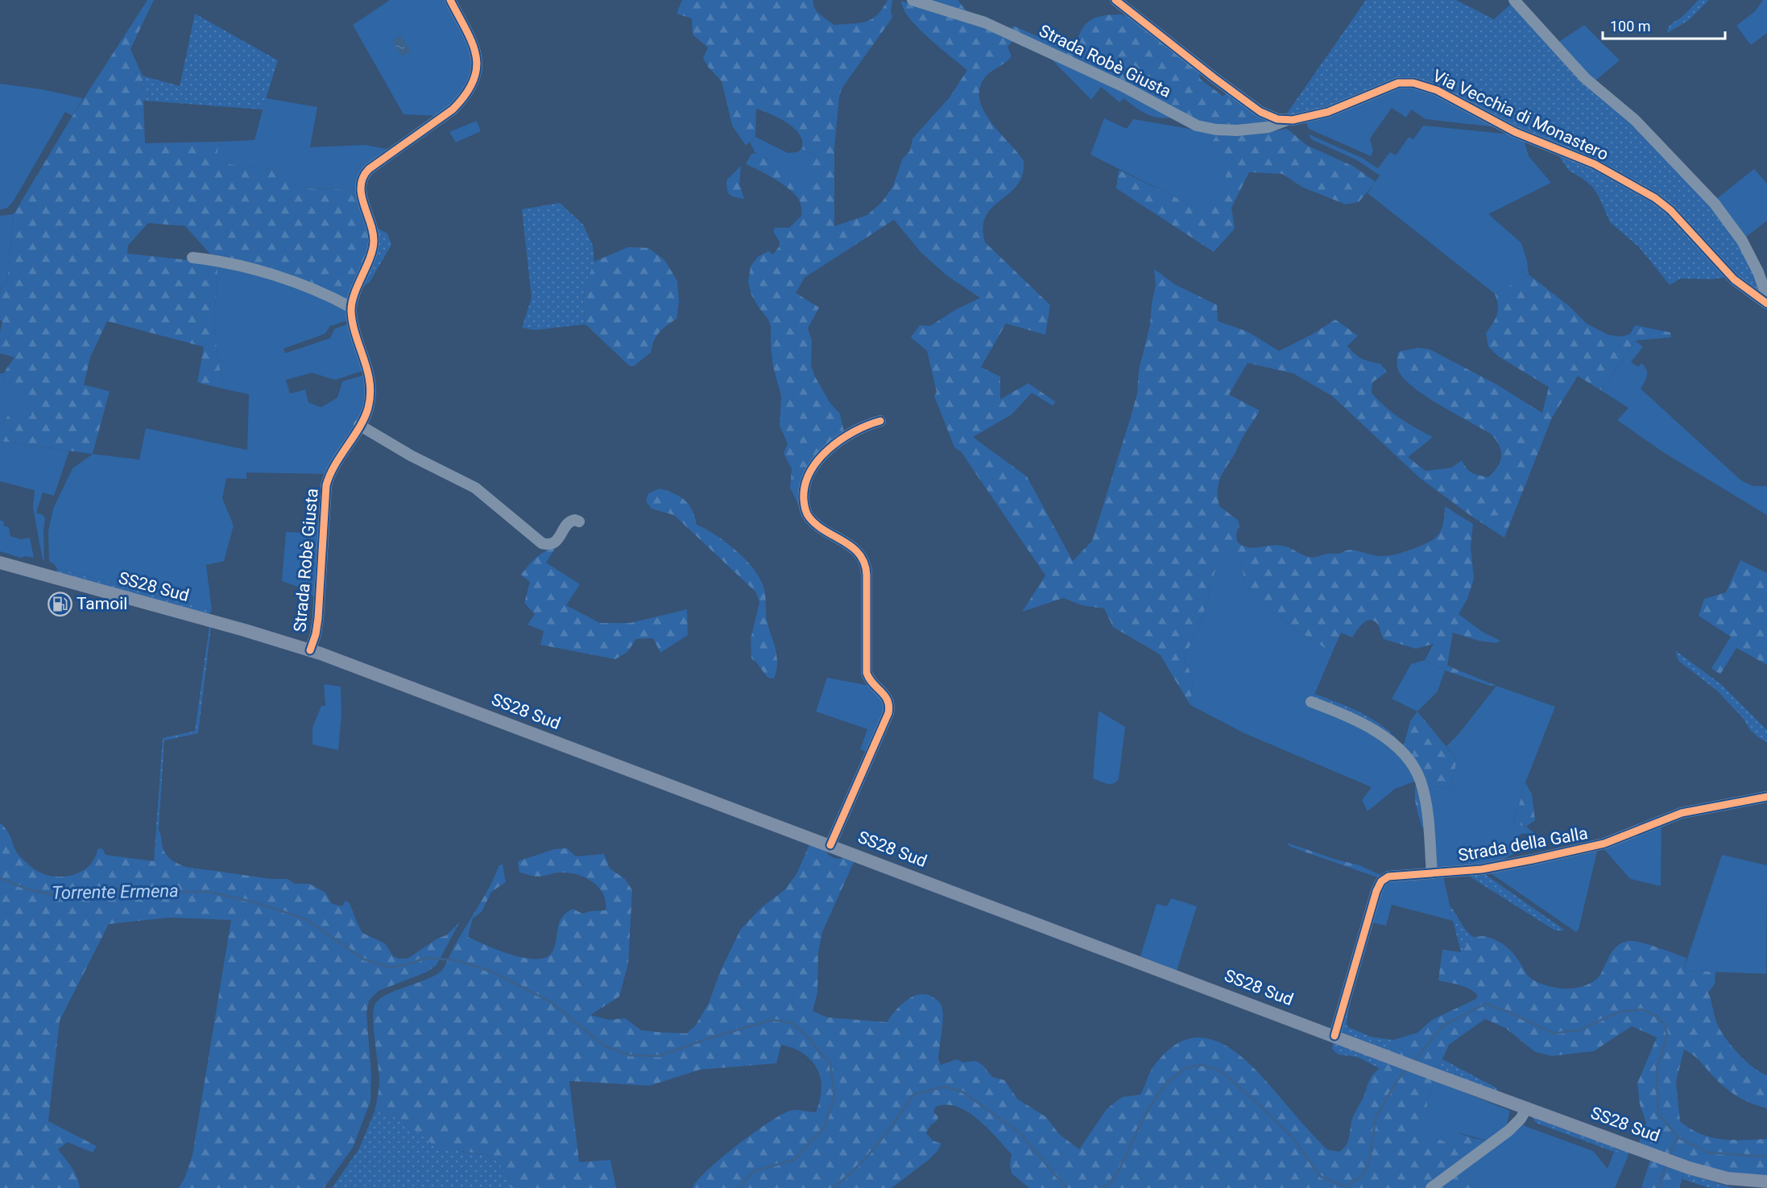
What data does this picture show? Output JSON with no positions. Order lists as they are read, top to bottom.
{
  "streets": {
    "main road": ["SS28 Sud"],
    "street": ["Strada Robè Giusta", "Via Vecchia di Monastero", "Strada della Galla"]
  },
  "crossings": [
    ["Strada Robè Giusta", "Via Vecchia di Monastero"],
    ["Strada Robè Giusta", "SS28 Sud"],
    ["SS28 Sud", "Strada della Galla"]
  ],
  "water": ["Torrente Ermena"],
  "places": {
    "fuel station": ["Tamoil"]
  },
  "scale_bar": "100 m"
}
